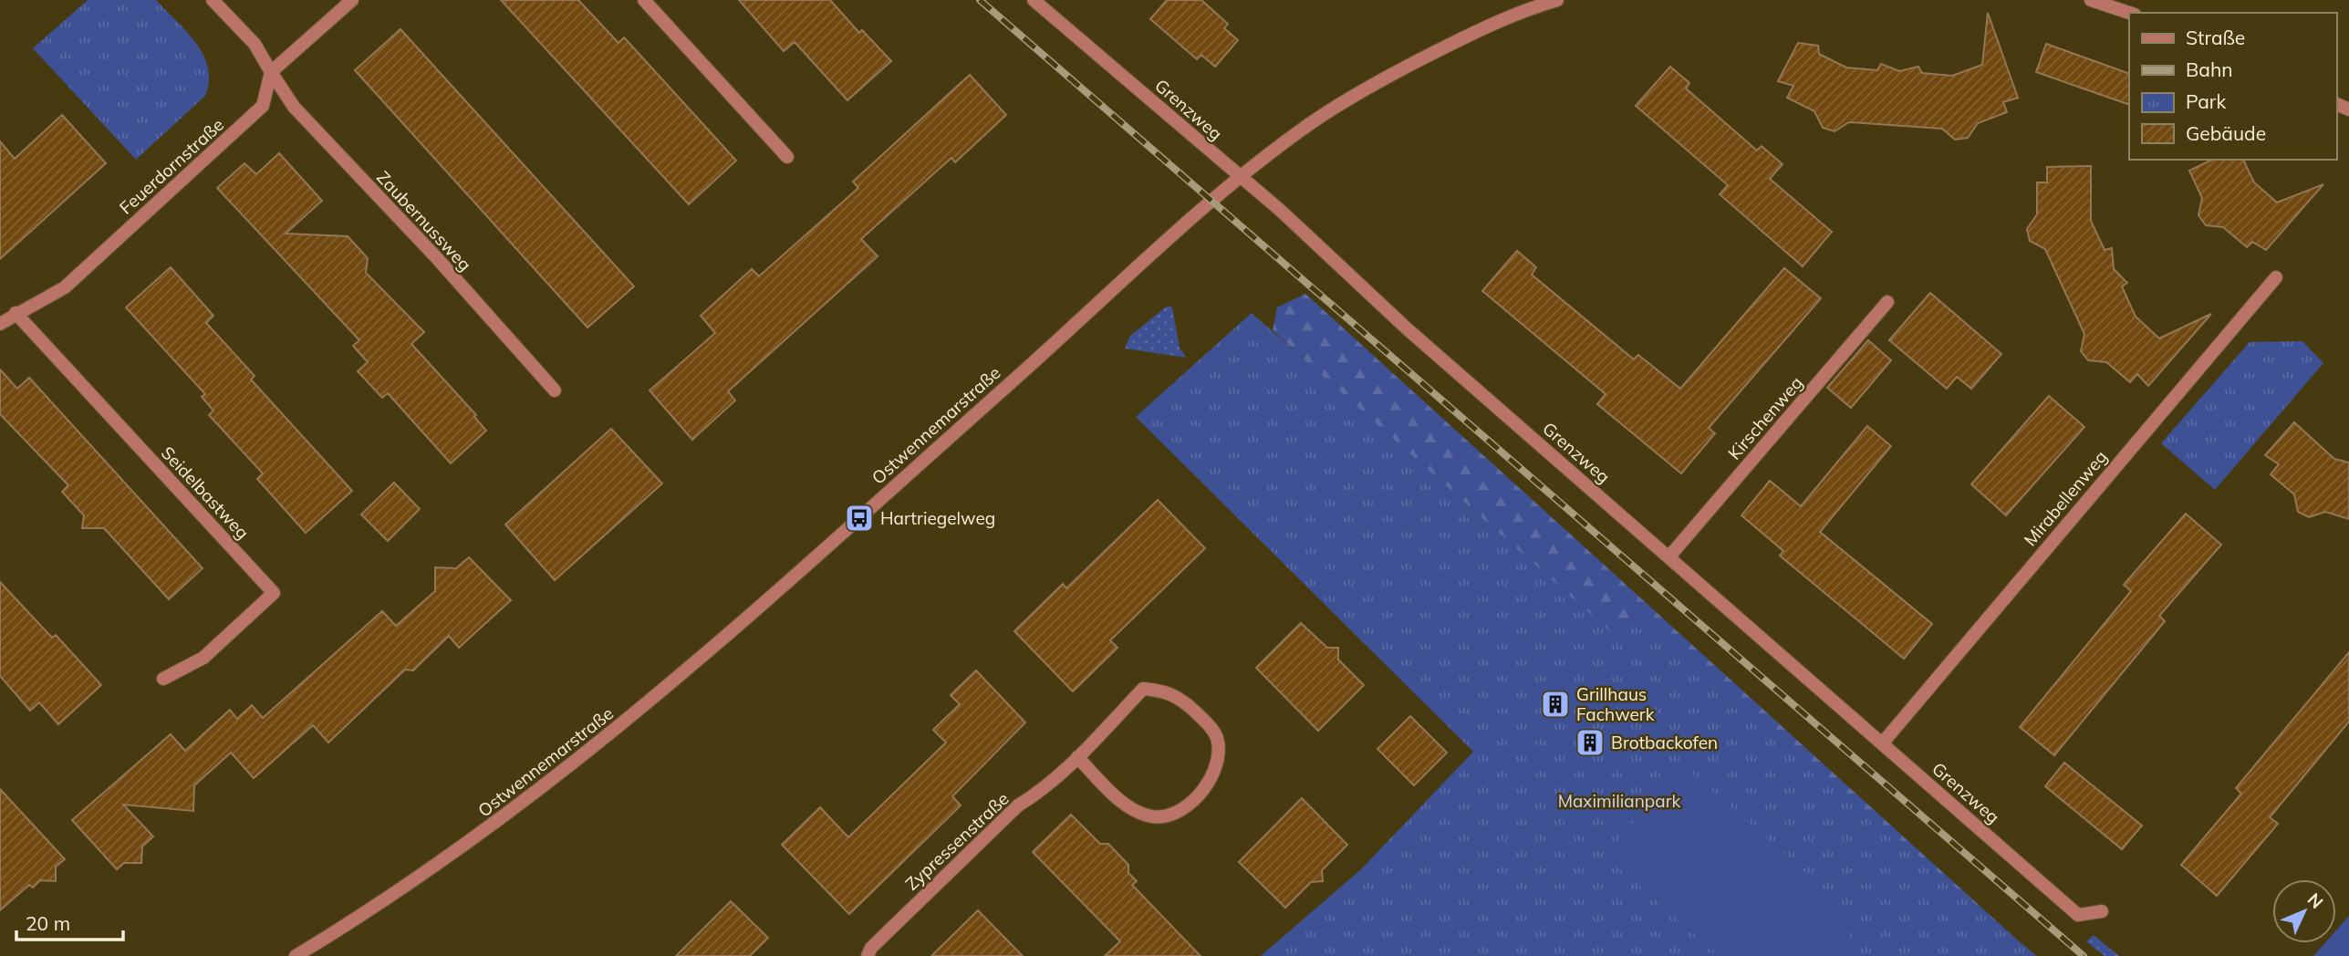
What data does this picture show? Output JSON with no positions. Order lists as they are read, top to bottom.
{
  "streets": {
    "street": [
      "Grenzweg",
      "Feuerdornstraße",
      "Zaubernussweg",
      "Kirschenweg",
      "Ostwennemarstraße",
      "Seidelbastweg",
      "Mirabellenweg",
      "Zypressenstraße"
    ]
  },
  "crossings": [
    ["Grenzweg", "Kirschenweg"],
    ["Grenzweg", "Ostwennemarstraße"],
    ["Grenzweg", "Mirabellenweg"],
    ["Feuerdornstraße", "Zaubernussweg"],
    ["Feuerdornstraße", "Seidelbastweg"]
  ],
  "parks": ["Maximilianpark"],
  "places": {
    "bus stop": ["Hartriegelweg"],
    "building": ["Grillhaus Fachwerk", "Brotbackofen"]
  },
  "legend": [
    "Straße",
    "Bahn",
    "Park",
    "Gebäude"
  ],
  "scale_bar": "20 m",
  "north": "top right"
}
